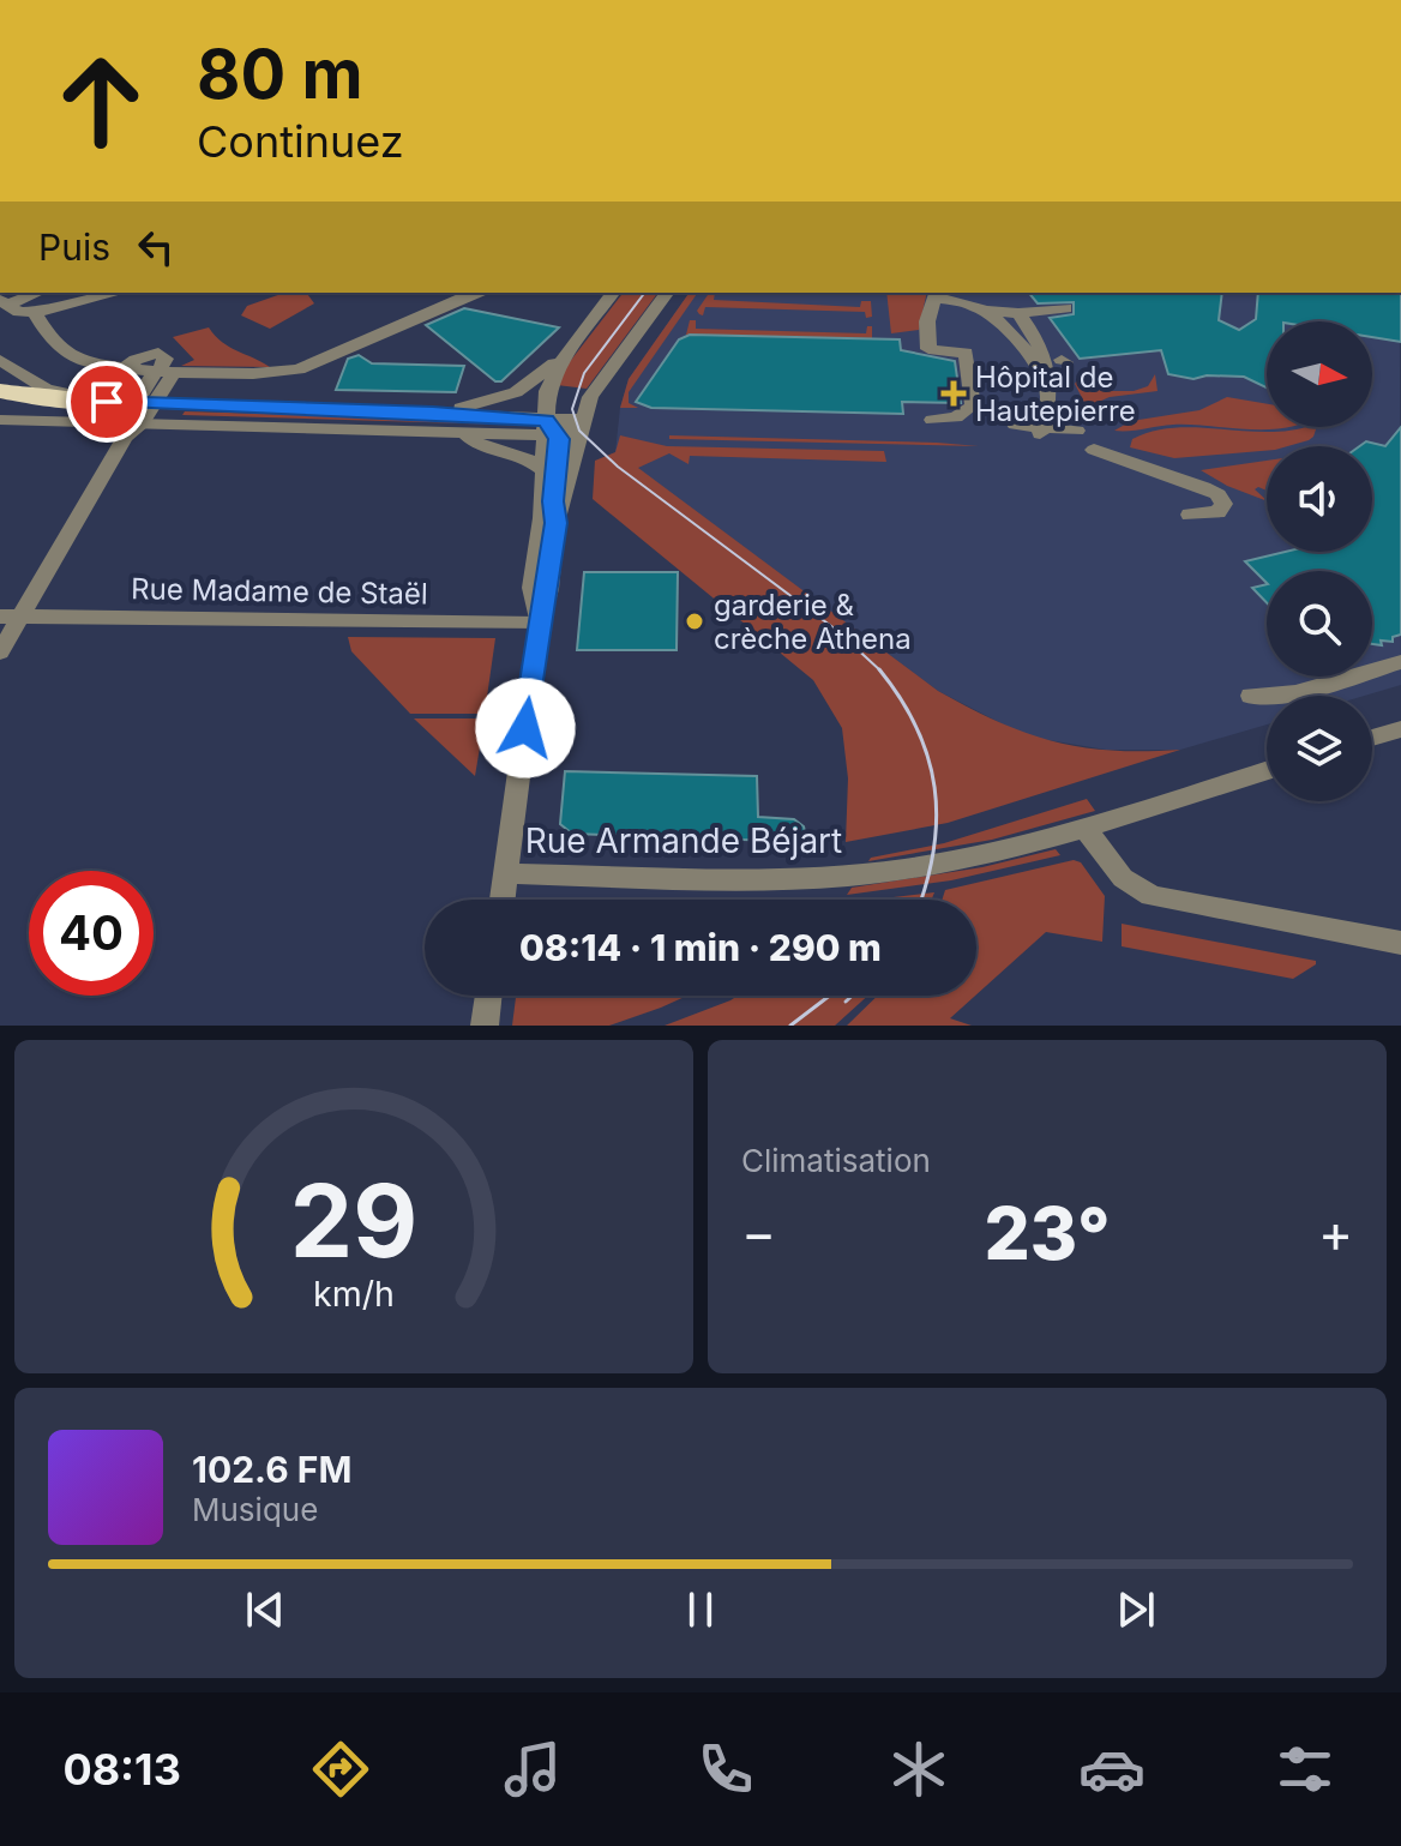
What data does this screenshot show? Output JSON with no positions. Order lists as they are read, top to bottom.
{
  "streets": {
    "street": ["Rue Madame de Staël", "Rue Armande Béjart"]
  },
  "places": {
    "health": ["Hôpital de Hautepierre"],
    "other": ["garderie & crèche Athena"]
  },
  "north": "right",
  "page": {
    "turn": ["80 m", "Continuez"],
    "then": "Puis",
    "limit": "40",
    "trip": "08:14 · 1 min · 290 m",
    "tile": "Climatisation",
    "heat": ["−", "23°", "+"],
    "song": ["102.6 FM", "Musique"],
    "tabs": "08:13",
    "gauge": ["29", "km/h"]
  }
}
